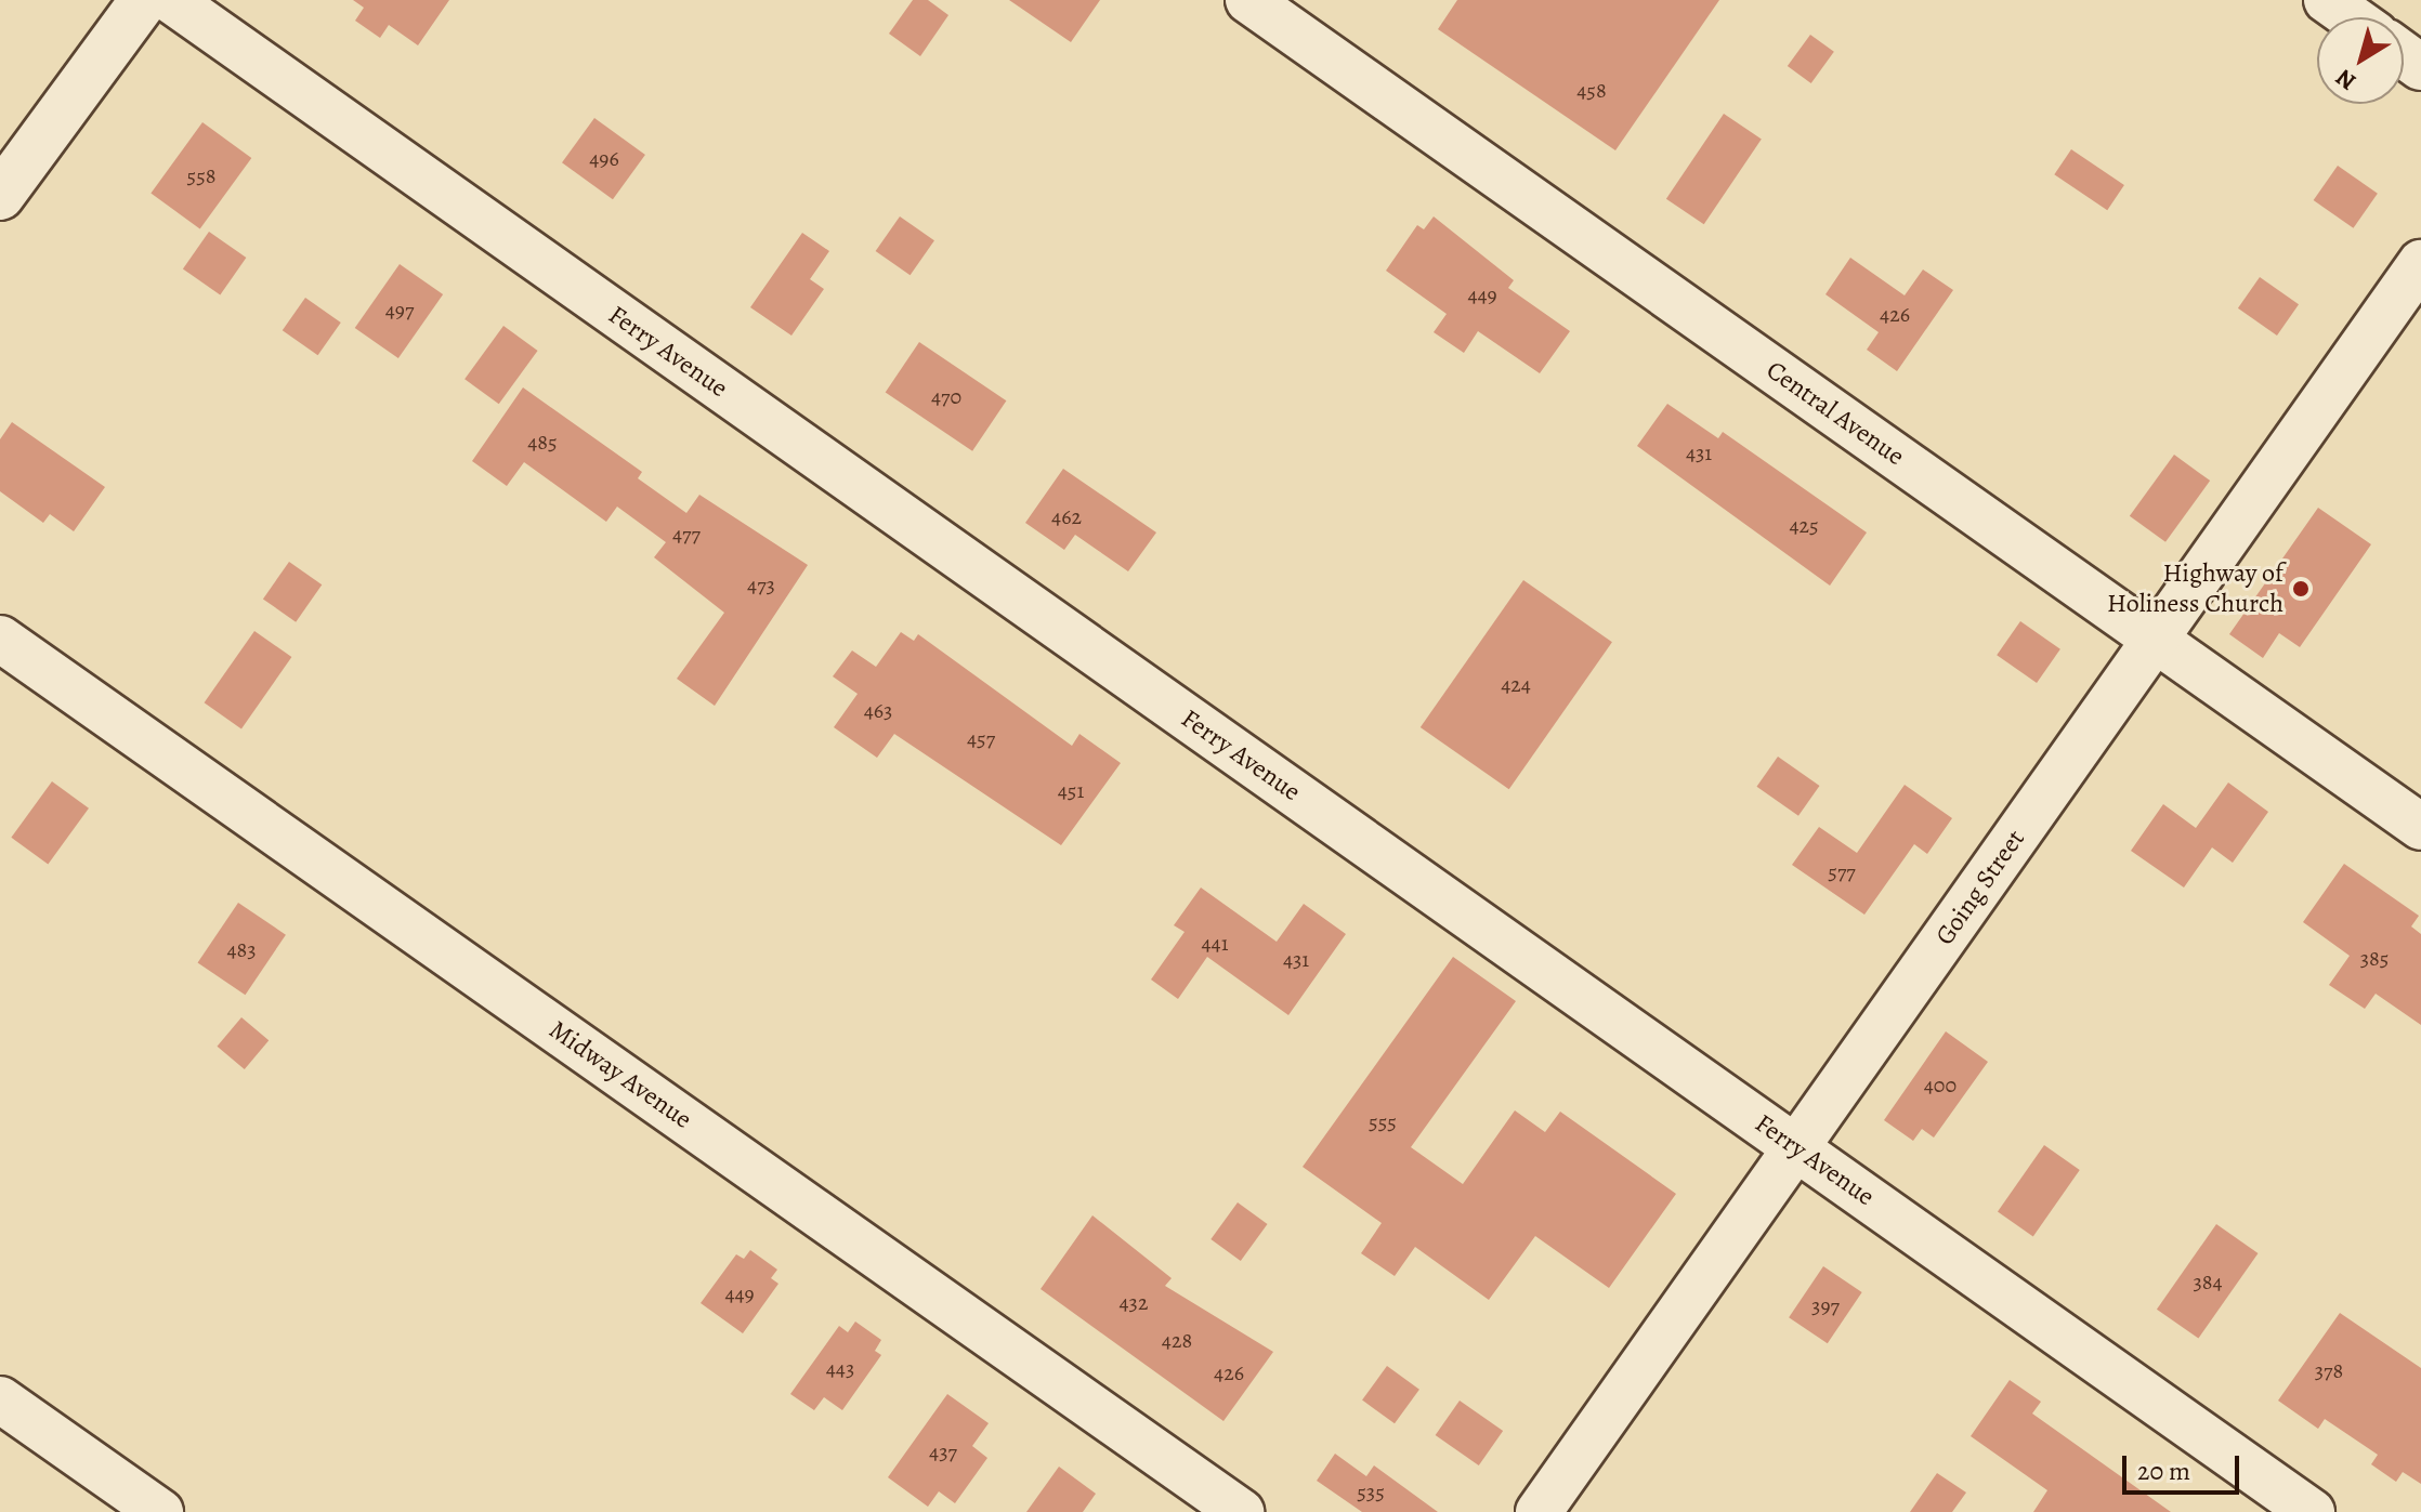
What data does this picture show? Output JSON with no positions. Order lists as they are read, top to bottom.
{
  "streets": {
    "street": [
      "Ferry Avenue",
      "Central Avenue",
      "Going Street",
      "Midway Avenue"
    ]
  },
  "crossings": [
    ["Ferry Avenue", "Going Street"],
    ["Central Avenue", "Going Street"]
  ],
  "places": ["Highway of Holiness Church"],
  "house_numbers": [
    "458",
    "496",
    "558",
    "449",
    "497",
    "426",
    "470",
    "485",
    "431",
    "462",
    "425",
    "477",
    "473",
    "424",
    "463",
    "457",
    "451",
    "577",
    "441",
    "483",
    "385",
    "431",
    "400",
    "555",
    "384",
    "449",
    "432",
    "397",
    "428",
    "443",
    "378",
    "426",
    "437",
    "535"
  ],
  "scale_bar": "20 m",
  "north": "bottom left"
}
